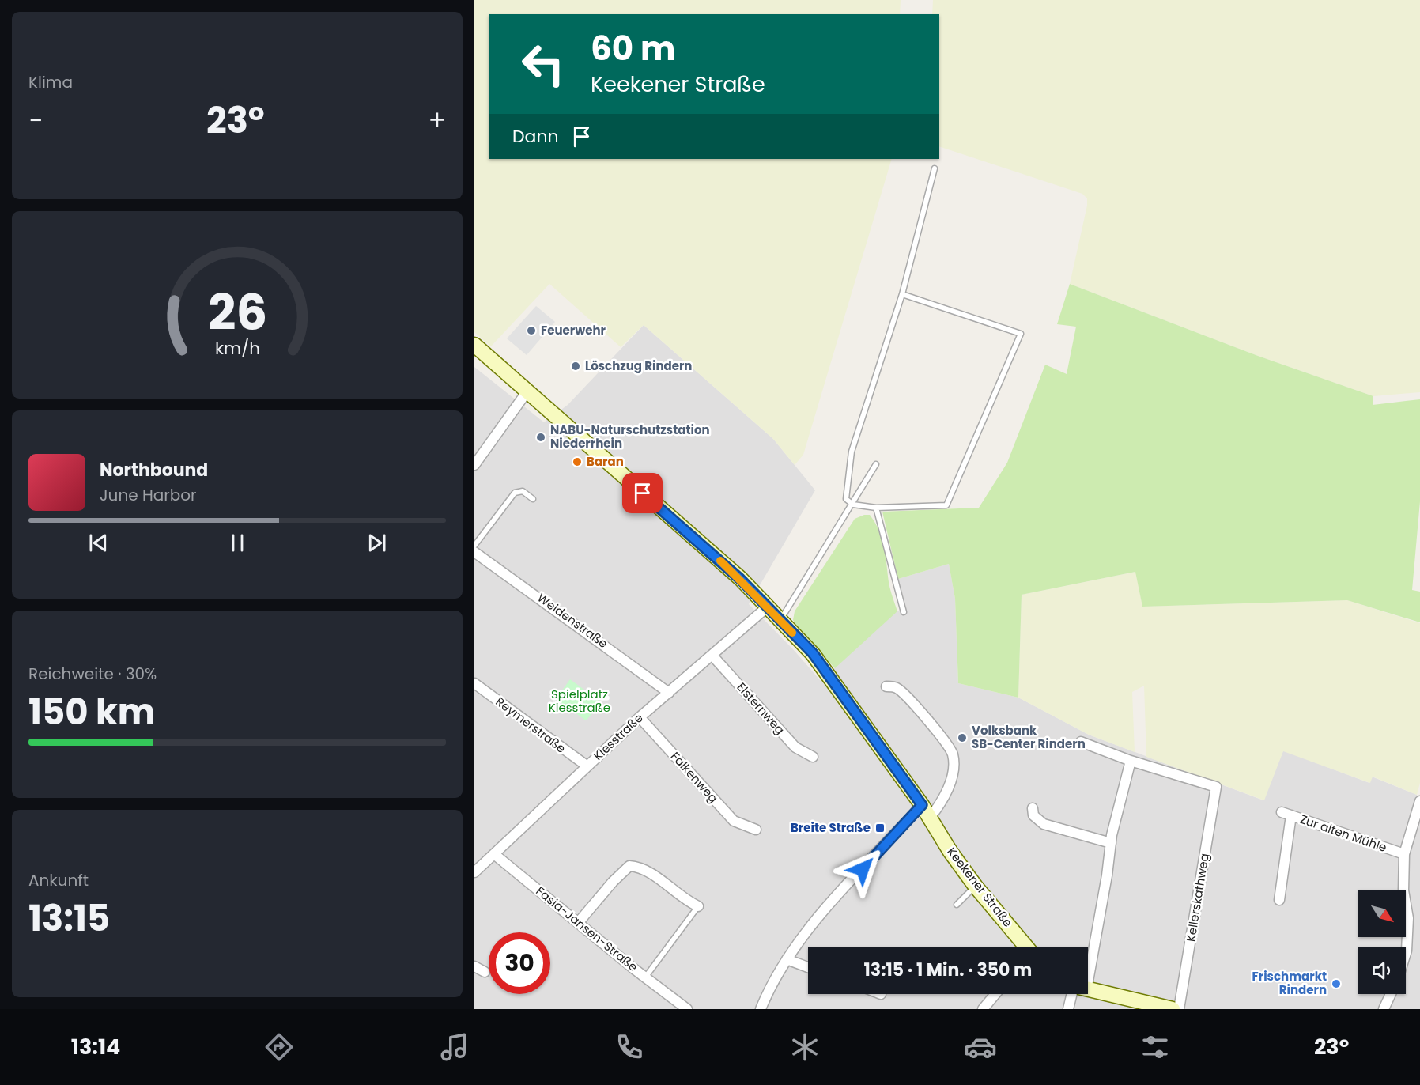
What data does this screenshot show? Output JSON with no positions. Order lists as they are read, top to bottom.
{
  "streets": {
    "main road": ["Keekener Straße"],
    "street": [
      "Weidenstraße",
      "Elsternweg",
      "Reymerstraße",
      "Kiesstraße",
      "Falkenweg",
      "Zur alten Mühle",
      "Kellerskathweg",
      "Fasia-Jansen-Straße"
    ]
  },
  "crossings": [
    ["Weidenstraße", "Kiesstraße"],
    ["Elsternweg", "Kiesstraße"],
    ["Reymerstraße", "Kiesstraße"],
    ["Kiesstraße", "Falkenweg"],
    ["Kiesstraße", "Keekener Straße"],
    ["Kiesstraße", "Fasia-Jansen-Straße"]
  ],
  "parks": ["Spielplatz Kiesstraße"],
  "places": {
    "other": [
      "Feuerwehr",
      "Löschzug Rindern",
      "NABU-Naturschutzstation Niederrhein",
      "Baran",
      "Volksbank SB-Center Rindern",
      "Frischmarkt Rindern"
    ],
    "transit": ["Breite Straße"]
  },
  "north": "bottom right",
  "page": {
    "tile": [
      "Klima",
      ["Reichweite · 30%", "150 km"],
      ["Ankunft", "13:15"]
    ],
    "turn": ["60 m", "Keekener Straße"],
    "heat": ["−", "23°", "+"],
    "then": "Dann",
    "song": ["Northbound", "June Harbor"],
    "limit": "30",
    "trip": "13:15 · 1 Min. · 350 m",
    "tabs": ["13:14", "23°"],
    "gauge": ["26", "km/h"]
  }
}
